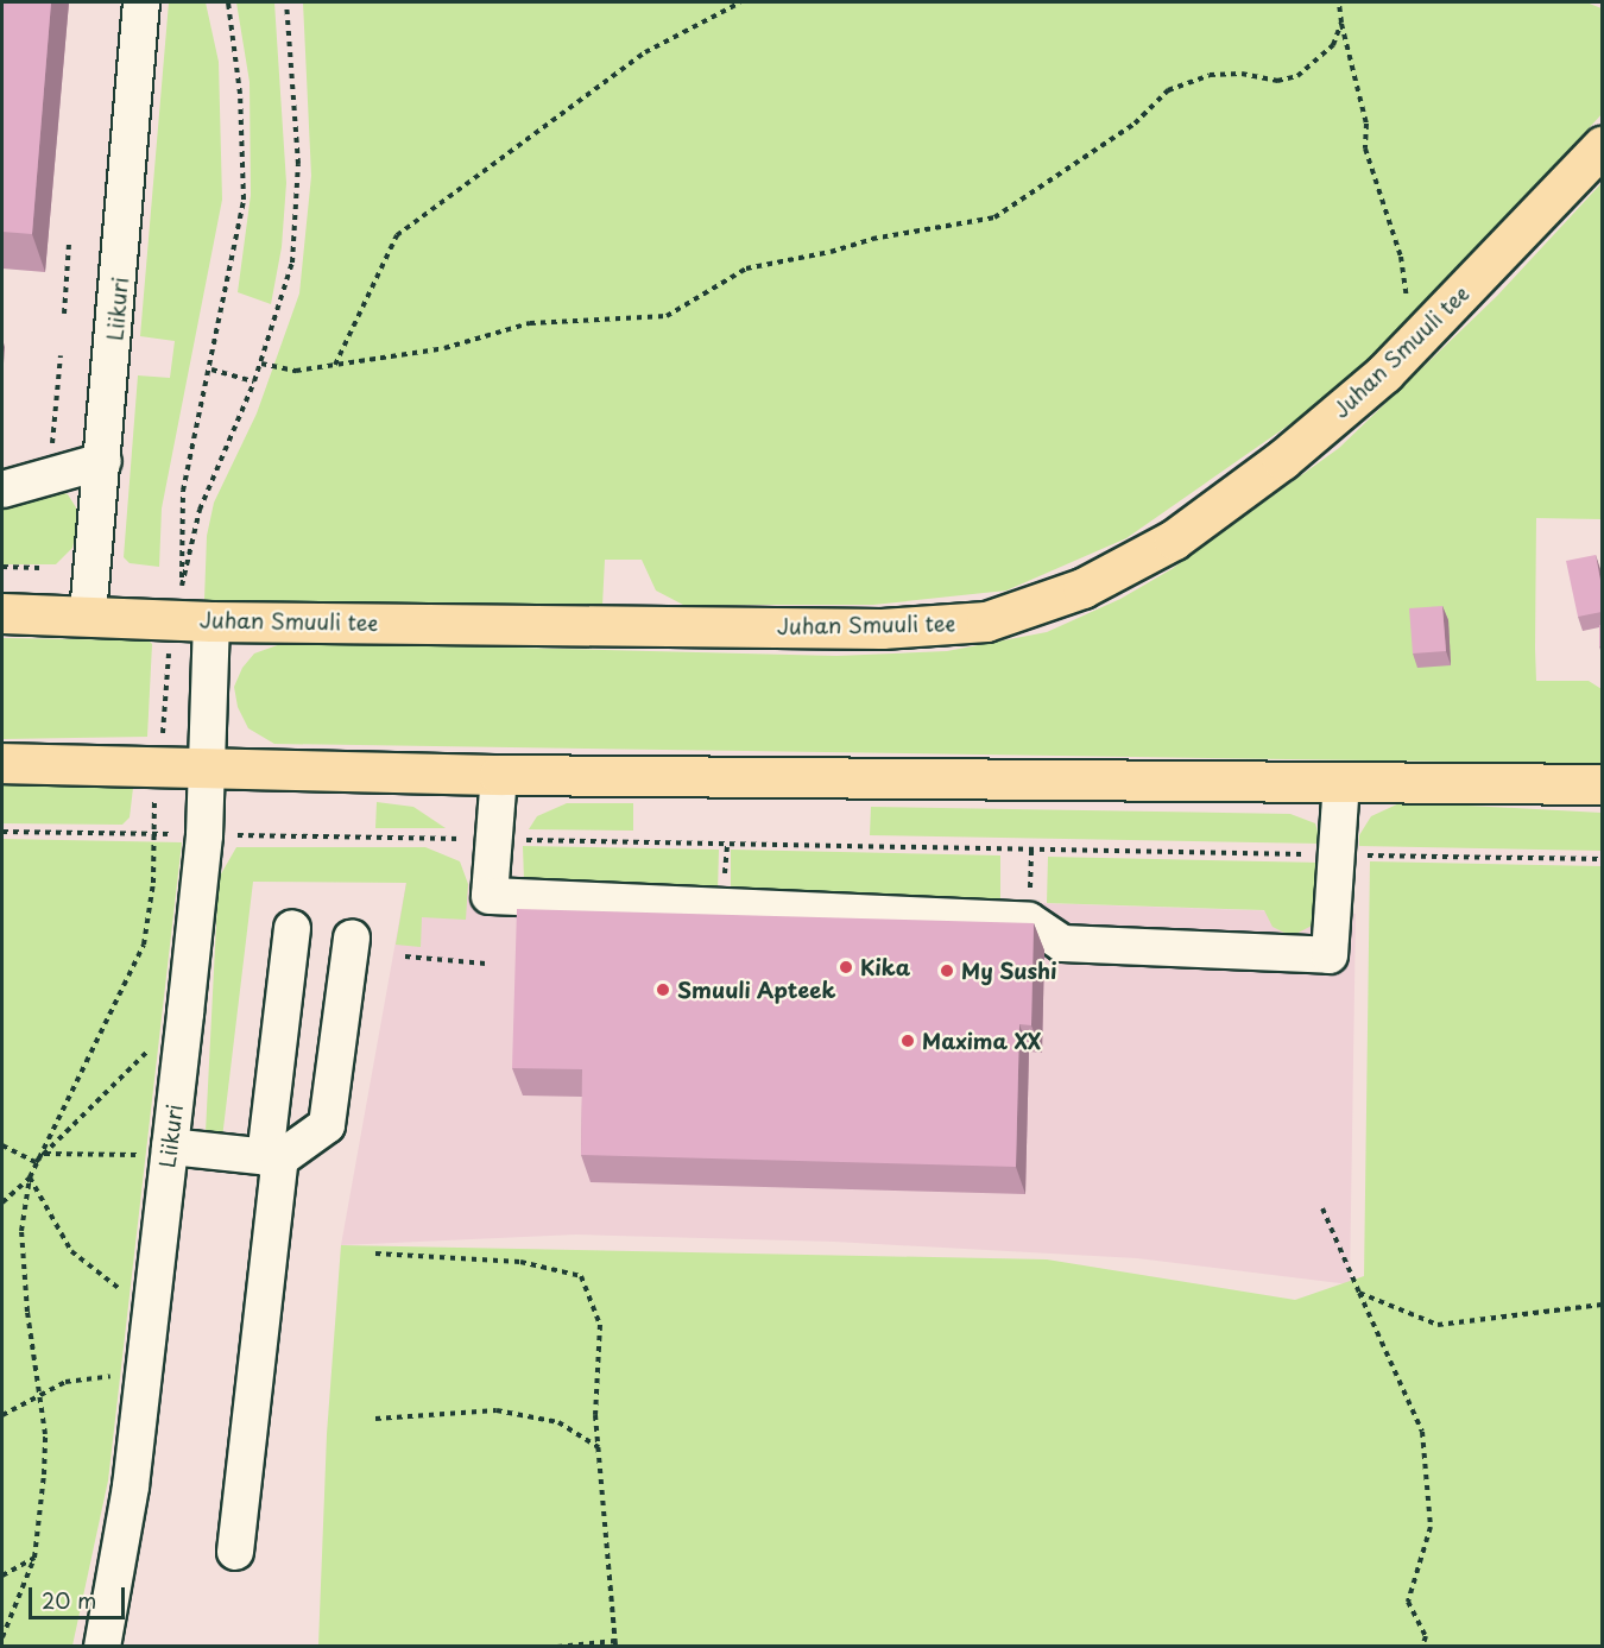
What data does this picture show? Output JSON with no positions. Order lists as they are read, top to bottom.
{
  "streets": {
    "main road": ["Juhan Smuuli tee"],
    "street": ["Liikuri"]
  },
  "crossings": [
    ["Liikuri", "Juhan Smuuli tee"]
  ],
  "places": [
    "Kika",
    "My Sushi",
    "Smuuli Apteek",
    "Maxima XX"
  ],
  "scale_bar": "20 m"
}
